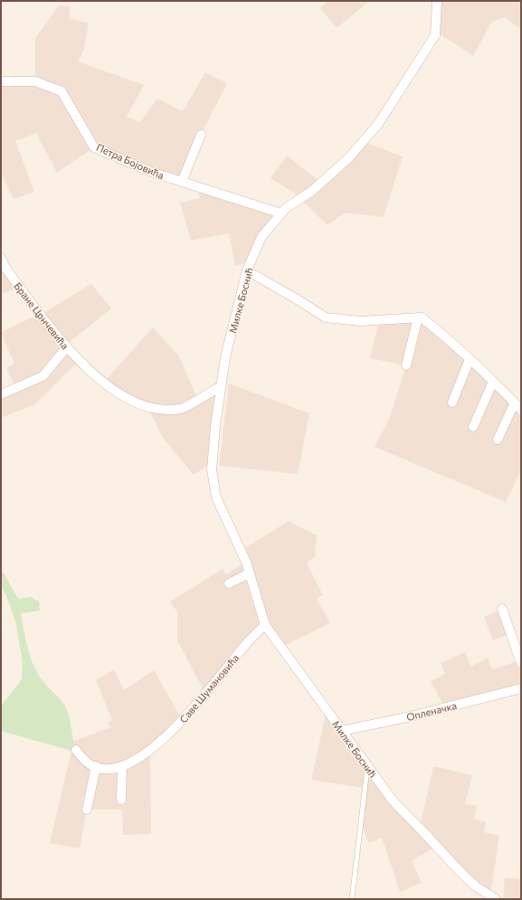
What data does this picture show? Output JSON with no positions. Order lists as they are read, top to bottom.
{
  "streets": {
    "street": [
      "Петра Бојовића",
      "Милке Боснић",
      "Бране Црнчевића",
      "Саве Шумановића",
      "Опленачка"
    ]
  },
  "crossings": [
    ["Петра Бојовића", "Милке Боснић"],
    ["Милке Боснић", "Бране Црнчевића"],
    ["Милке Боснић", "Саве Шумановића"],
    ["Милке Боснић", "Опленачка"]
  ]
}
